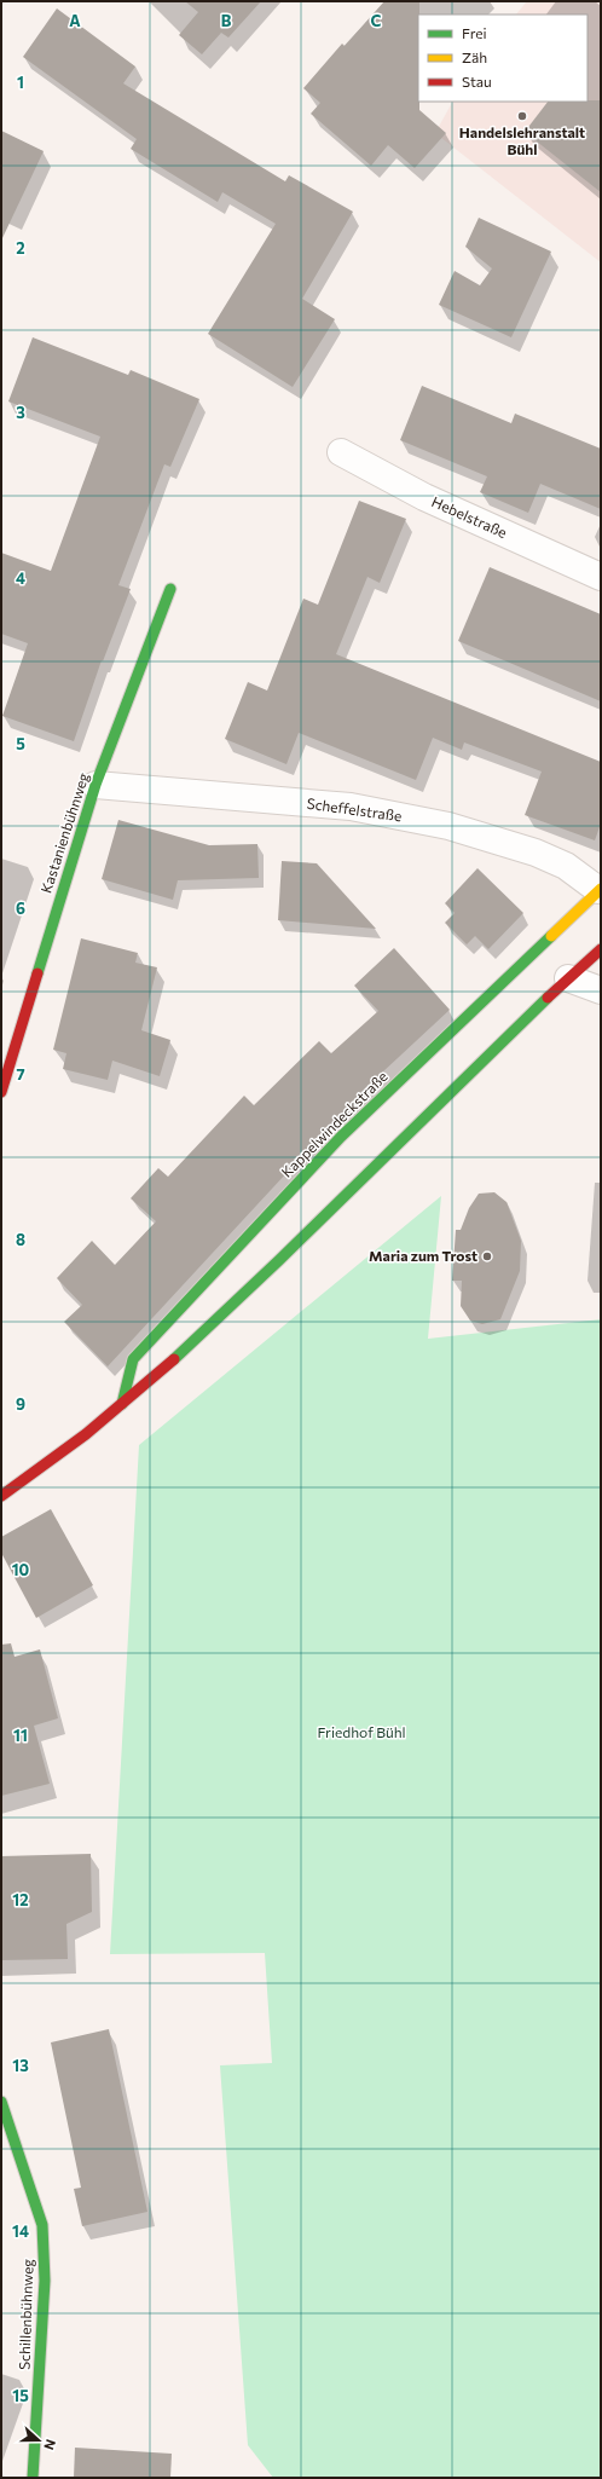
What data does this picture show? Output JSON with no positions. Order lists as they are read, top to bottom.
{
  "streets": {
    "street": [
      "Hebelstraße",
      "Scheffelstraße",
      "Kastanienbühnweg",
      "Kappelwindeckstraße",
      "Schillenbühnweg"
    ]
  },
  "crossings": [
    ["Scheffelstraße", "Kastanienbühnweg"],
    ["Scheffelstraße", "Kappelwindeckstraße"]
  ],
  "parks": ["Friedhof Bühl"],
  "places": ["Handelslehranstalt Bühl", "Maria zum Trost"],
  "legend": ["Frei", "Zäh", "Stau"],
  "north": "right",
  "grid": {
    "columns": ["A", "B", "C"],
    "rows": [
      "1",
      "2",
      "3",
      "4",
      "5",
      "6",
      "7",
      "8",
      "9",
      "10",
      "11",
      "12",
      "13",
      "14",
      "15"
    ]
  }
}
